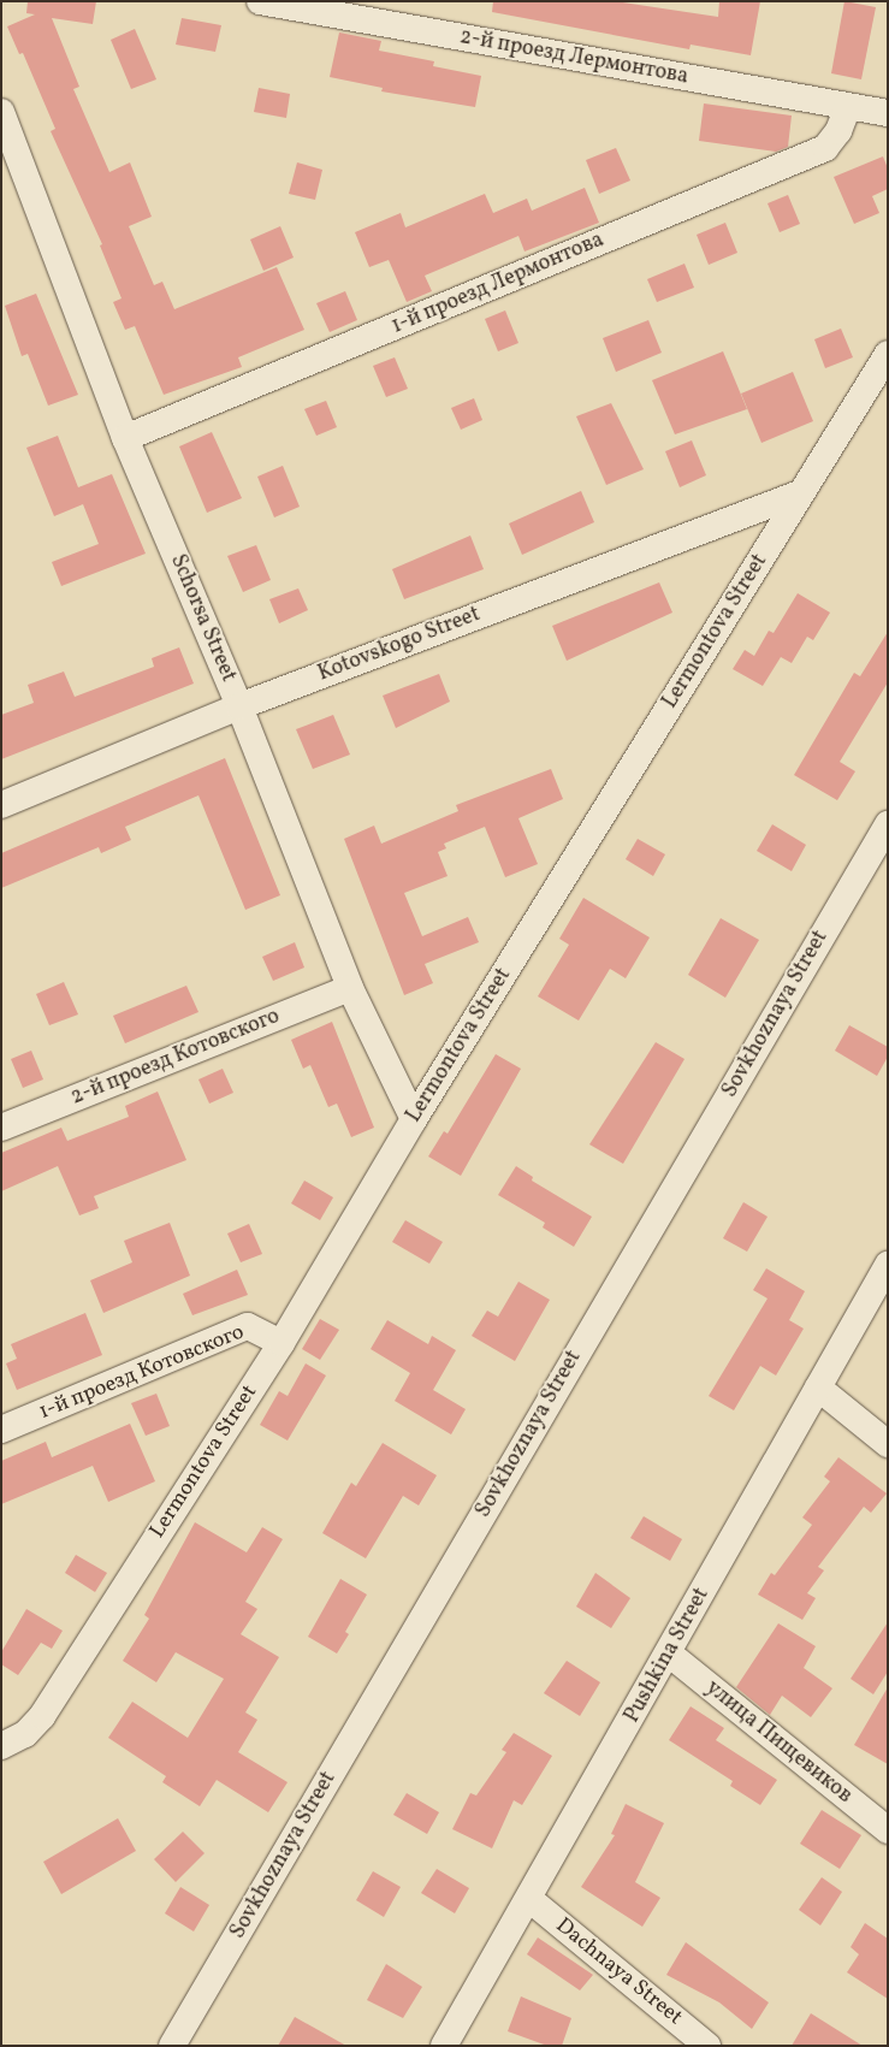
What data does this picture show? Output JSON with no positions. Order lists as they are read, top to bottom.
{
  "streets": {
    "street": [
      "2-й проезд Лермонтова",
      "1-й проезд Лермонтова",
      "Schorsa Street",
      "Lermontova Street",
      "Kotovskogo Street",
      "Sovkhoznaya Street",
      "2-й проезд Котовского",
      "1-й проезд Котовского",
      "Pushkina Street",
      "улица Пищевиков",
      "Dachnaya Street"
    ]
  },
  "crossings": [
    ["2-й проезд Лермонтова", "1-й проезд Лермонтова"],
    ["1-й проезд Лермонтова", "Schorsa Street"],
    ["Schorsa Street", "Lermontova Street"],
    ["Schorsa Street", "Kotovskogo Street"],
    ["Schorsa Street", "2-й проезд Котовского"],
    ["Lermontova Street", "Kotovskogo Street"],
    ["Lermontova Street", "1-й проезд Котовского"],
    ["Pushkina Street", "улица Пищевиков"],
    ["Pushkina Street", "Dachnaya Street"]
  ]
}
